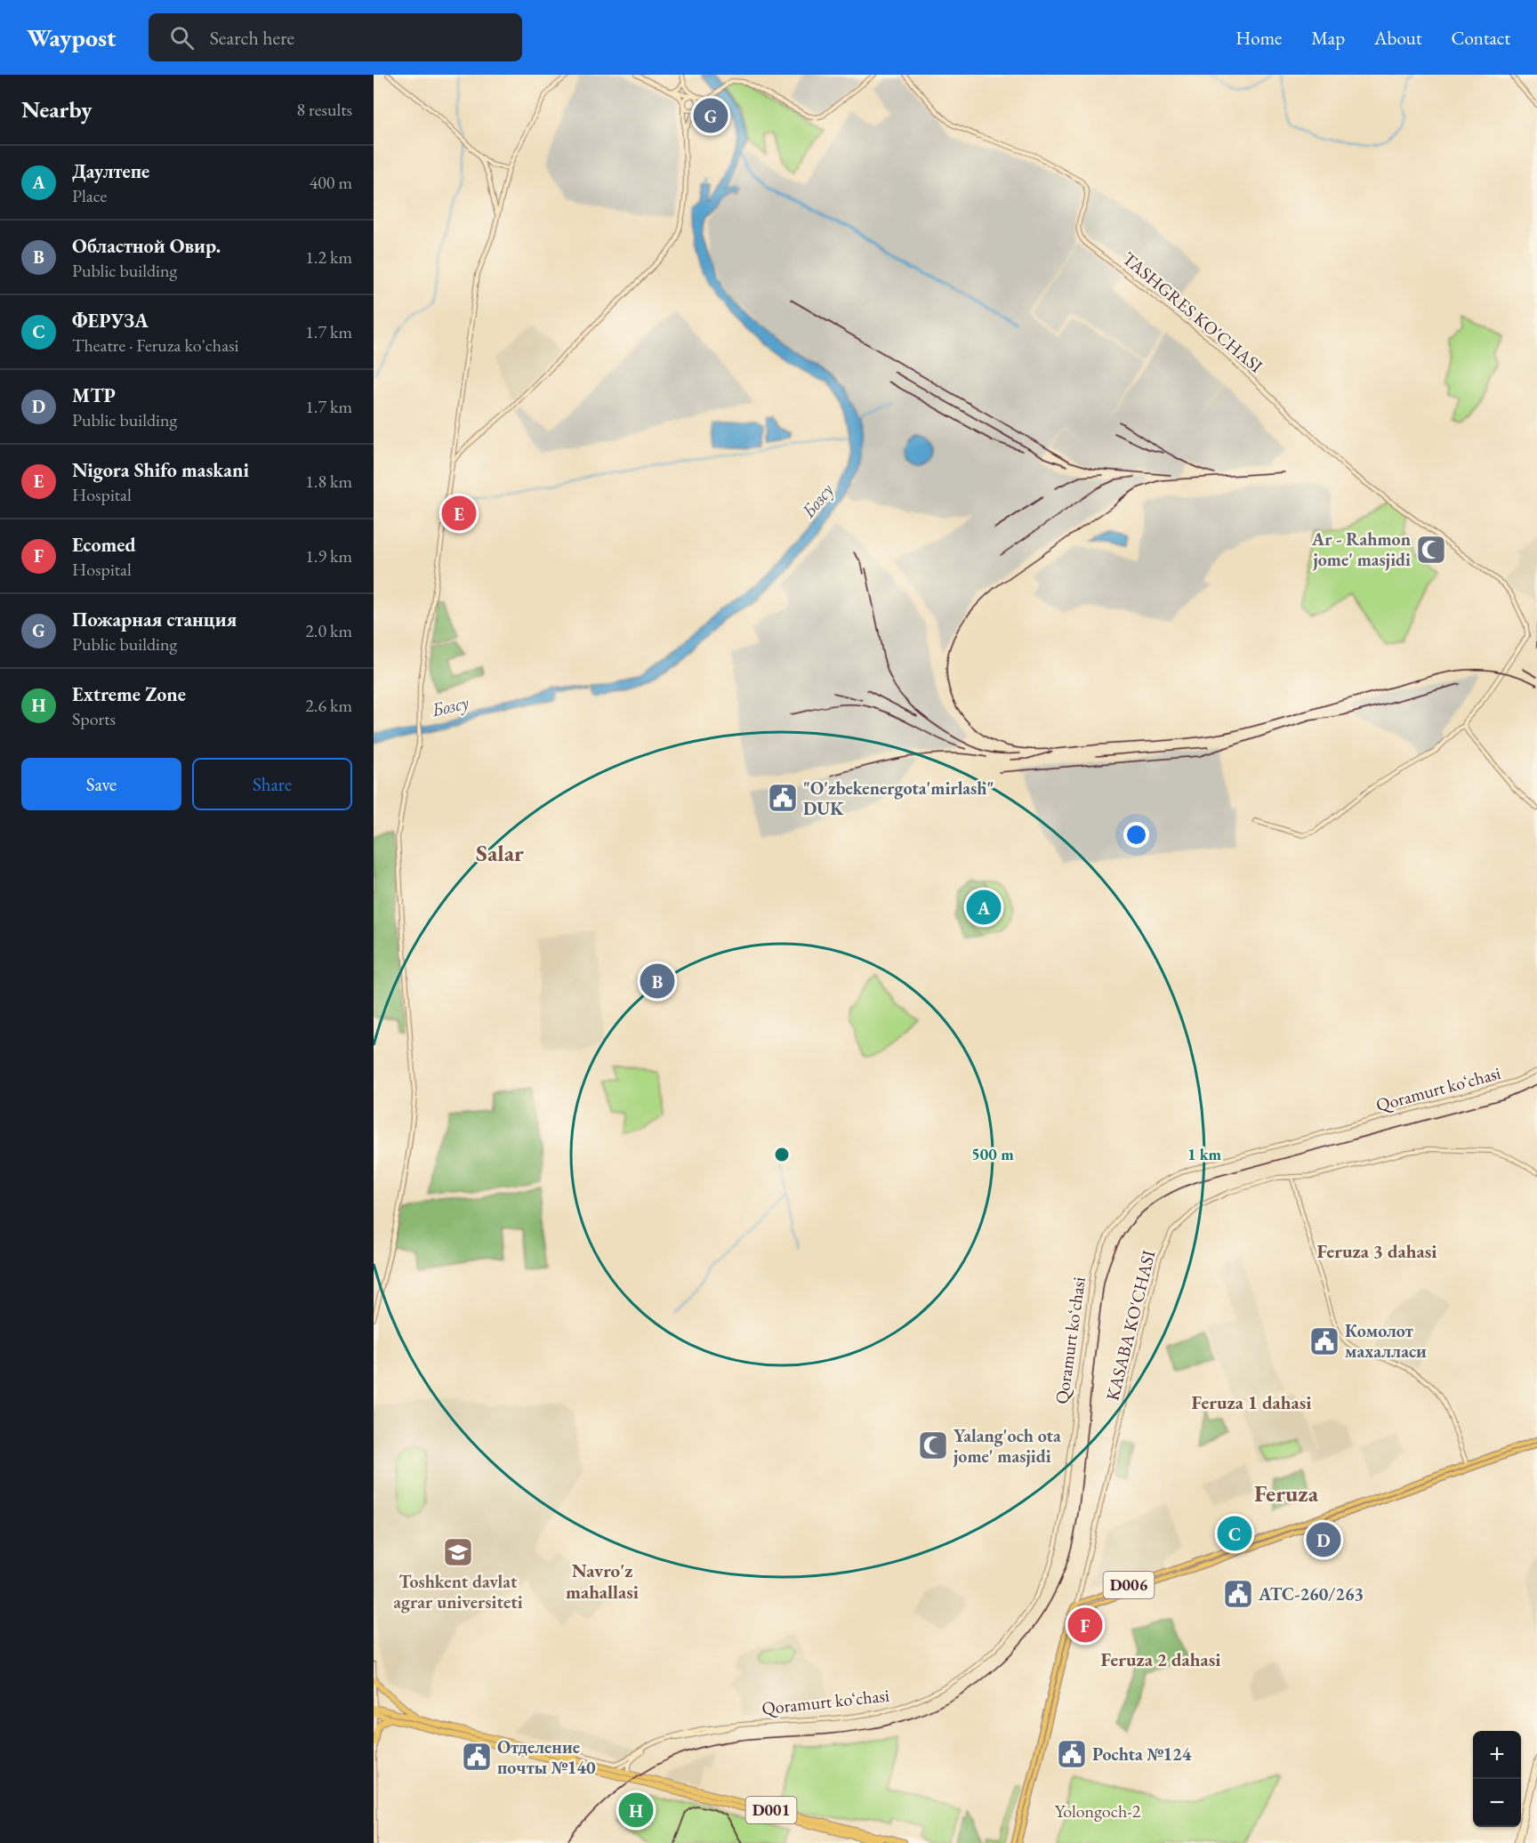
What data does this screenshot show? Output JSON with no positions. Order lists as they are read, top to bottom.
{
  "streets": {
    "highway": ["D001"],
    "main road": [
      "TASHGRES KO'CHASI",
      "Qoramurt koʻchasi",
      "KASABA KO'CHASI",
      "D006"
    ]
  },
  "crossings": [
    ["Qoramurt koʻchasi", "D001"],
    ["KASABA KO'CHASI", "D006"]
  ],
  "districts": [
    "Salar",
    "Feruza 3 dahasi",
    "Feruza 1 dahasi",
    "Feruza",
    "Navro'z mahallasi",
    "Feruza 2 dahasi"
  ],
  "water": ["Бозсу"],
  "parks": ["Yolongoch-2"],
  "places": {
    "mosque": ["Ar - Rahmon jome' masjidi", "Yalang'och ota jome' masjidi"],
    "public building": [
      "\"O'zbekenergota'mirlash\" DUK",
      "Комолот махалласи",
      "АТС-260/263",
      "Pochta №124",
      "Отделение почты №140"
    ],
    "school or university": ["Toshkent davlat agrar universiteti"]
  },
  "page": {
    "header": "Waypost",
    "search": "Search here",
    "nav": [
      "Home",
      "Map",
      "About",
      "Contact"
    ],
    "heading": ["Nearby", "8 results"],
    "pins": [
      "G",
      "E",
      "A",
      "B",
      "C",
      "D",
      "F",
      "H"
    ],
    "list": [
      {
        "mark": "A",
        "name": "Даултепе",
        "note": "Place",
        "value": "400 m"
      },
      {
        "mark": "B",
        "name": "Областной Овир.",
        "note": "Public building",
        "value": "1.2 km"
      },
      {
        "mark": "C",
        "name": "ФЕРУЗА",
        "note": "Theatre · Feruza ko'chasi",
        "value": "1.7 km"
      },
      {
        "mark": "D",
        "name": "MTP",
        "note": "Public building",
        "value": "1.7 km"
      },
      {
        "mark": "E",
        "name": "Nigora Shifo maskani",
        "note": "Hospital",
        "value": "1.8 km"
      },
      {
        "mark": "F",
        "name": "Ecomed",
        "note": "Hospital",
        "value": "1.9 km"
      },
      {
        "mark": "G",
        "name": "Пожарная станция",
        "note": "Public building",
        "value": "2.0 km"
      },
      {
        "mark": "H",
        "name": "Extreme Zone",
        "note": "Sports",
        "value": "2.6 km"
      }
    ],
    "buttons": ["Save", "Share"],
    "map_buttons": ["+", "−"]
  },
  "rings": ["500 m", "1 km"]
}
